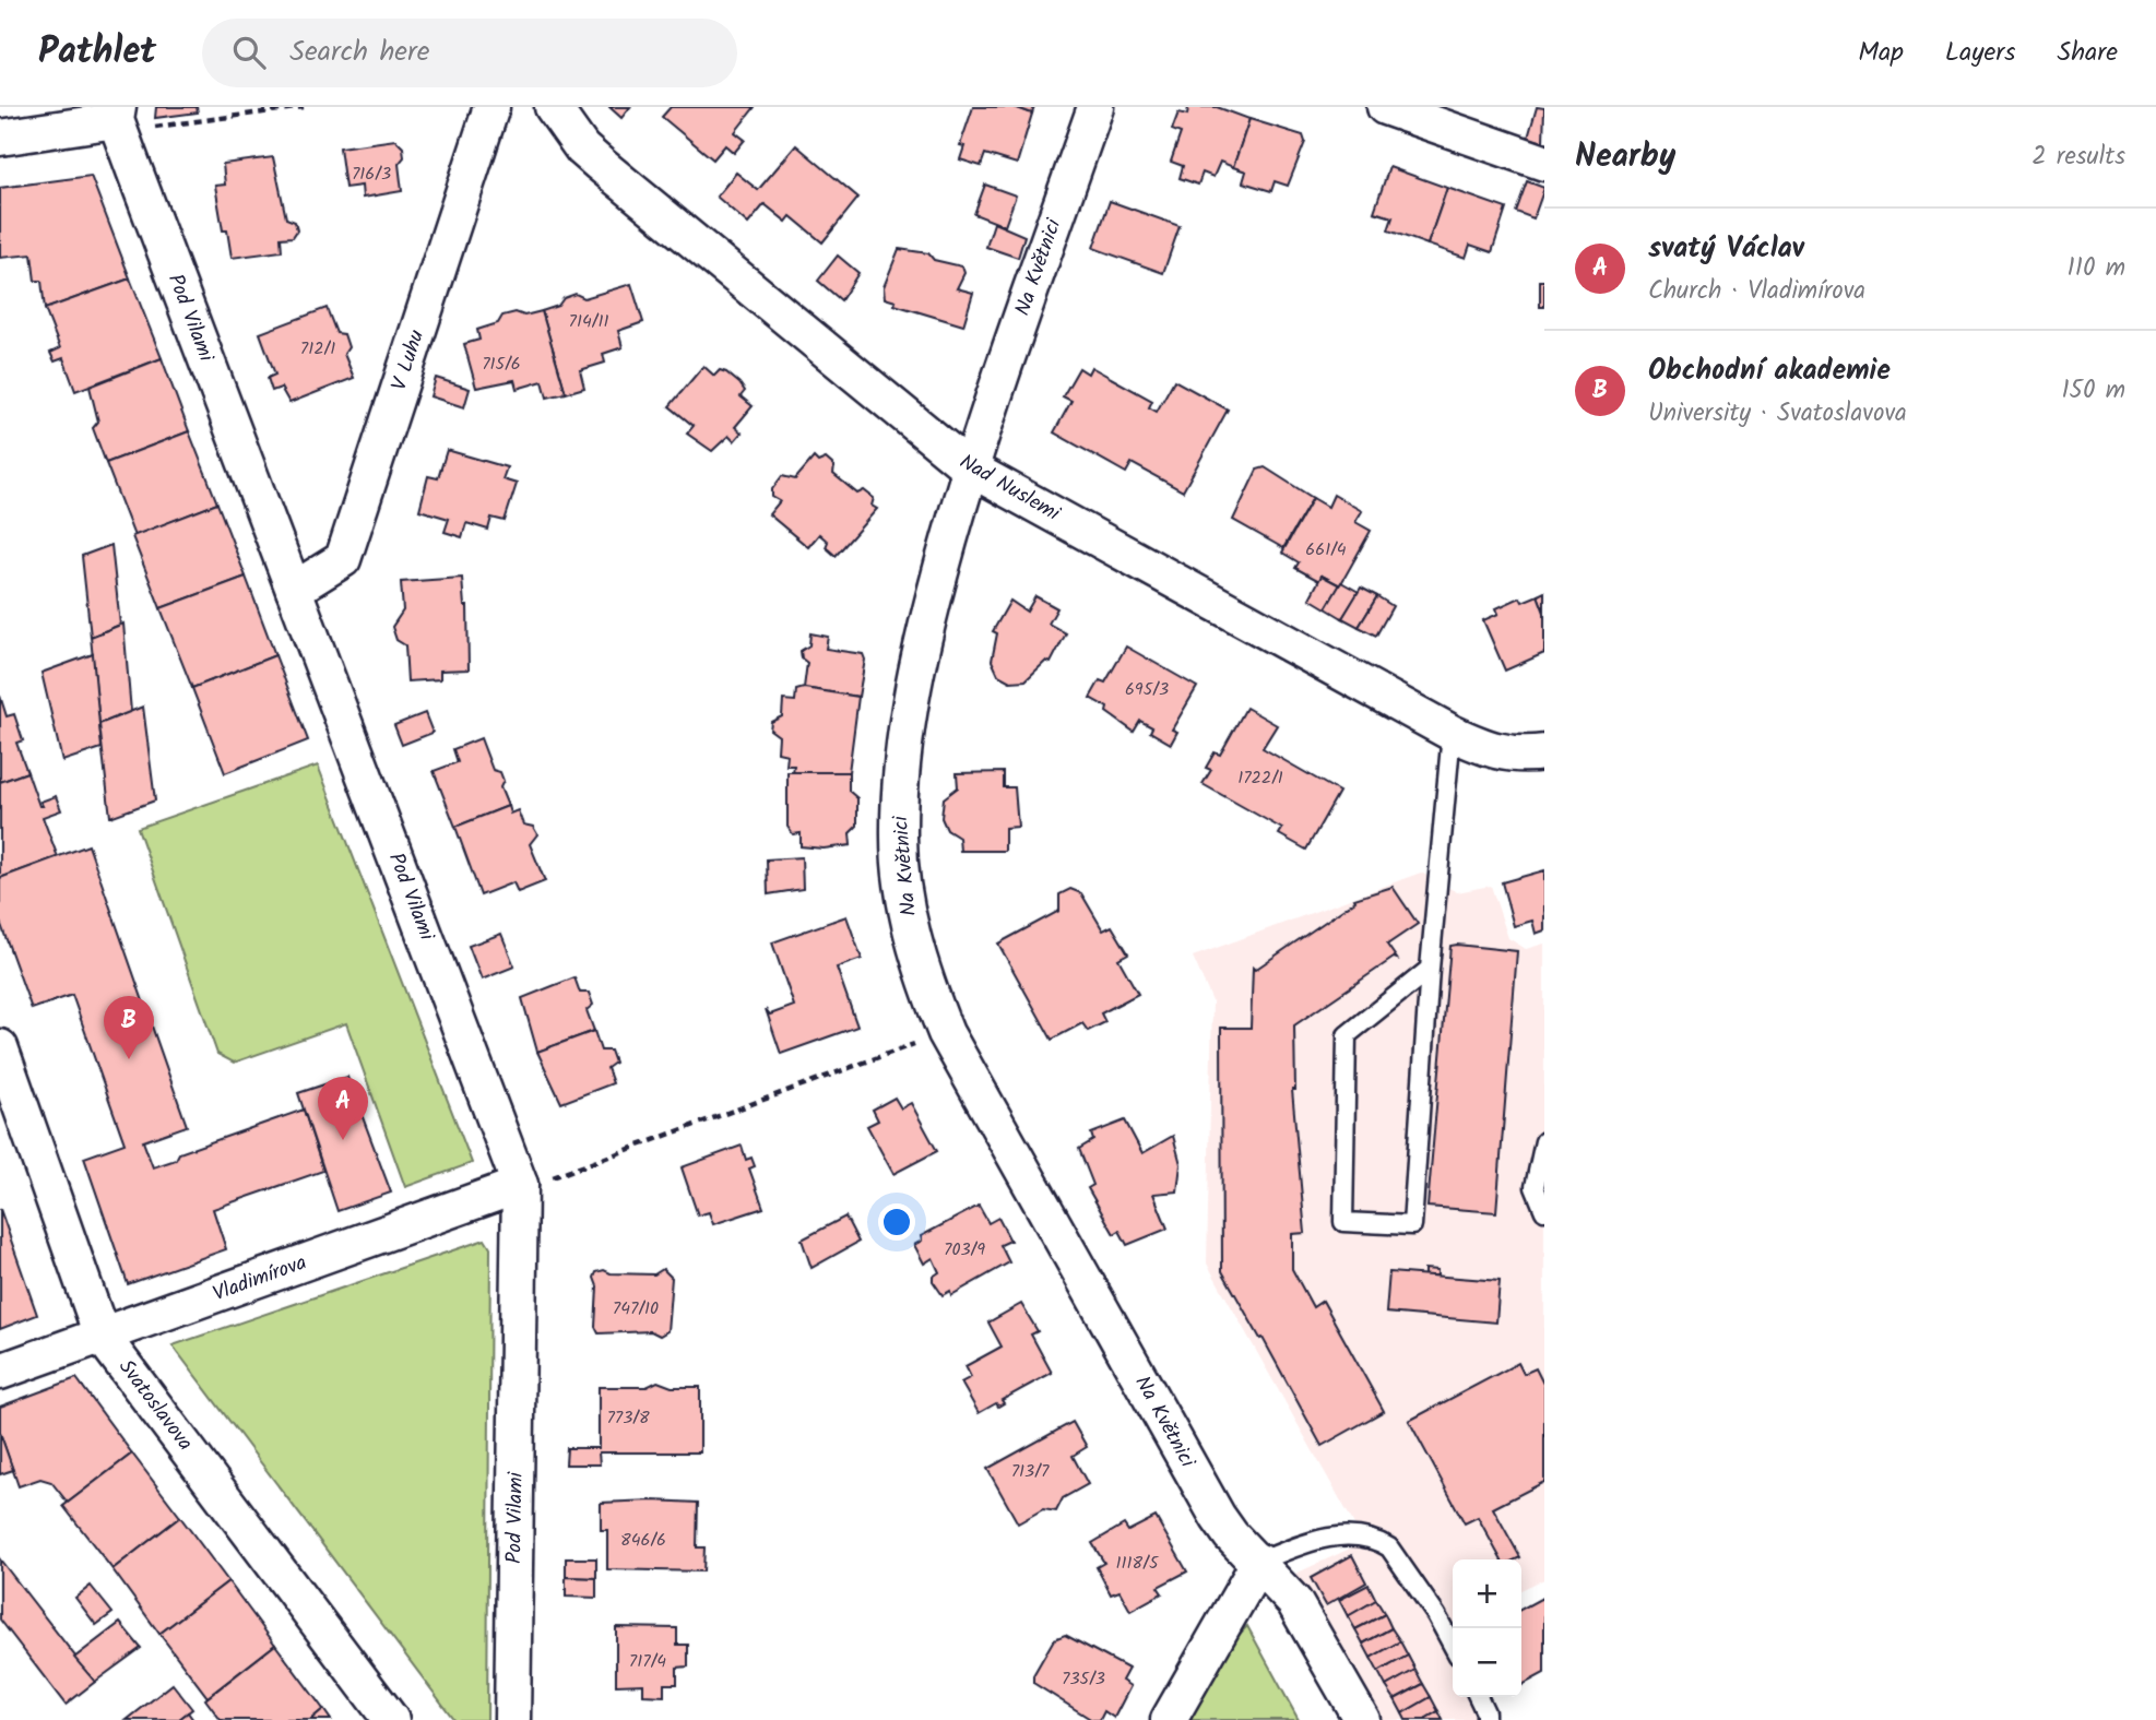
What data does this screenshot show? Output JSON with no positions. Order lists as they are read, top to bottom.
{
  "streets": {
    "street": [
      "Na Květnici",
      "Pod Vilami",
      "V Luhu",
      "Nad Nuslemi",
      "Vladimírova",
      "Svatoslavova"
    ]
  },
  "crossings": [
    ["Na Květnici", "Nad Nuslemi"],
    ["Pod Vilami", "V Luhu"],
    ["Pod Vilami", "Vladimírova"],
    ["Vladimírova", "Svatoslavova"]
  ],
  "house_numbers": [
    "716/3",
    "714/11",
    "712/1",
    "715/6",
    "661/4",
    "695/3",
    "1722/1",
    "703/9",
    "747/10",
    "773/8",
    "713/7",
    "846/6",
    "1118/5",
    "717/4",
    "735/3"
  ],
  "page": {
    "header": "Pathlet",
    "search": "Search here",
    "nav": ["Map", "Layers", "Share"],
    "heading": ["Nearby", "2 results"],
    "list": [
      {
        "mark": "A",
        "name": "svatý Václav",
        "note": "Church · Vladimírova",
        "value": "110 m"
      },
      {
        "mark": "B",
        "name": "Obchodní akademie",
        "note": "University · Svatoslavova",
        "value": "150 m"
      }
    ],
    "pins": ["B", "A"],
    "map_buttons": ["+", "−"]
  }
}
